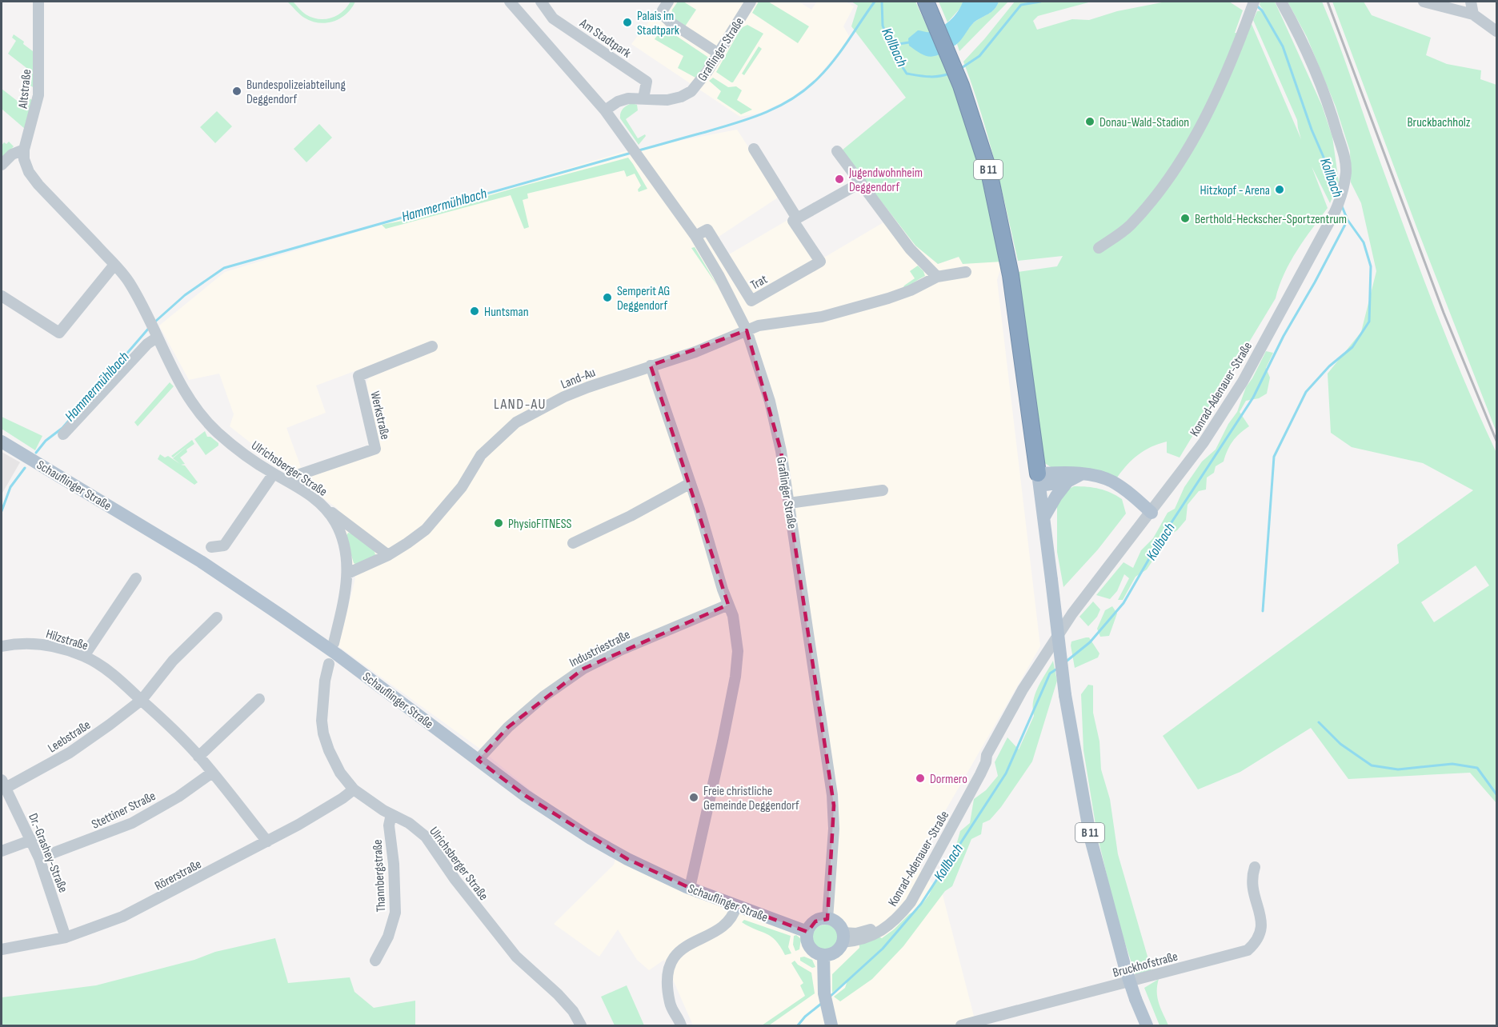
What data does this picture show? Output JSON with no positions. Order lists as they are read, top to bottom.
{
  "streets": {
    "highway": ["B 11"],
    "main road": ["Schauflinger Straße"],
    "street": [
      "Am Stadtpark",
      "Graflinger Straße",
      "Altstraße",
      "Trat",
      "Land-Au",
      "Konrad-Adenauer-Straße",
      "Werkstraße",
      "Ulrichsberger Straße",
      "Hilzstraße",
      "Industriestraße",
      "Leebstraße",
      "Stettiner Straße",
      "Dr.-Grashey-Straße",
      "Rörerstraße",
      "Thannbergstraße",
      "Bruckhofstraße"
    ]
  },
  "crossings": [
    ["Am Stadtpark", "Graflinger Straße"],
    ["Graflinger Straße", "Trat"],
    ["Graflinger Straße", "Land-Au"],
    ["Graflinger Straße", "Konrad-Adenauer-Straße"],
    ["Graflinger Straße", "Schauflinger Straße"],
    ["Altstraße", "Ulrichsberger Straße"],
    ["Land-Au", "Ulrichsberger Straße"],
    ["Konrad-Adenauer-Straße", "Schauflinger Straße"],
    ["Werkstraße", "Ulrichsberger Straße"],
    ["Ulrichsberger Straße", "Rörerstraße"],
    ["Ulrichsberger Straße", "Thannbergstraße"],
    ["Schauflinger Straße", "Industriestraße"],
    ["Hilzstraße", "Leebstraße"],
    ["Hilzstraße", "Stettiner Straße"],
    ["Hilzstraße", "Rörerstraße"],
    ["Leebstraße", "Dr.-Grashey-Straße"],
    ["Stettiner Straße", "Dr.-Grashey-Straße"],
    ["Dr.-Grashey-Straße", "Rörerstraße"]
  ],
  "districts": ["LAND-AU"],
  "water": ["Kollbach", "Hammermühlbach"],
  "parks": ["Bruckbachholz"],
  "places": [
    "Palais im Stadtpark",
    "Bundespolizeiabteilung Deggendorf",
    "Donau-Wald-Stadion",
    "Jugendwohnheim Deggendorf",
    "Hitzkopf - Arena",
    "Berthold-Heckscher-Sportzentrum",
    "Semperit AG Deggendorf",
    "Huntsman",
    "PhysioFITNESS",
    "Dormero",
    "Freie christliche Gemeinde Deggendorf"
  ]
}
